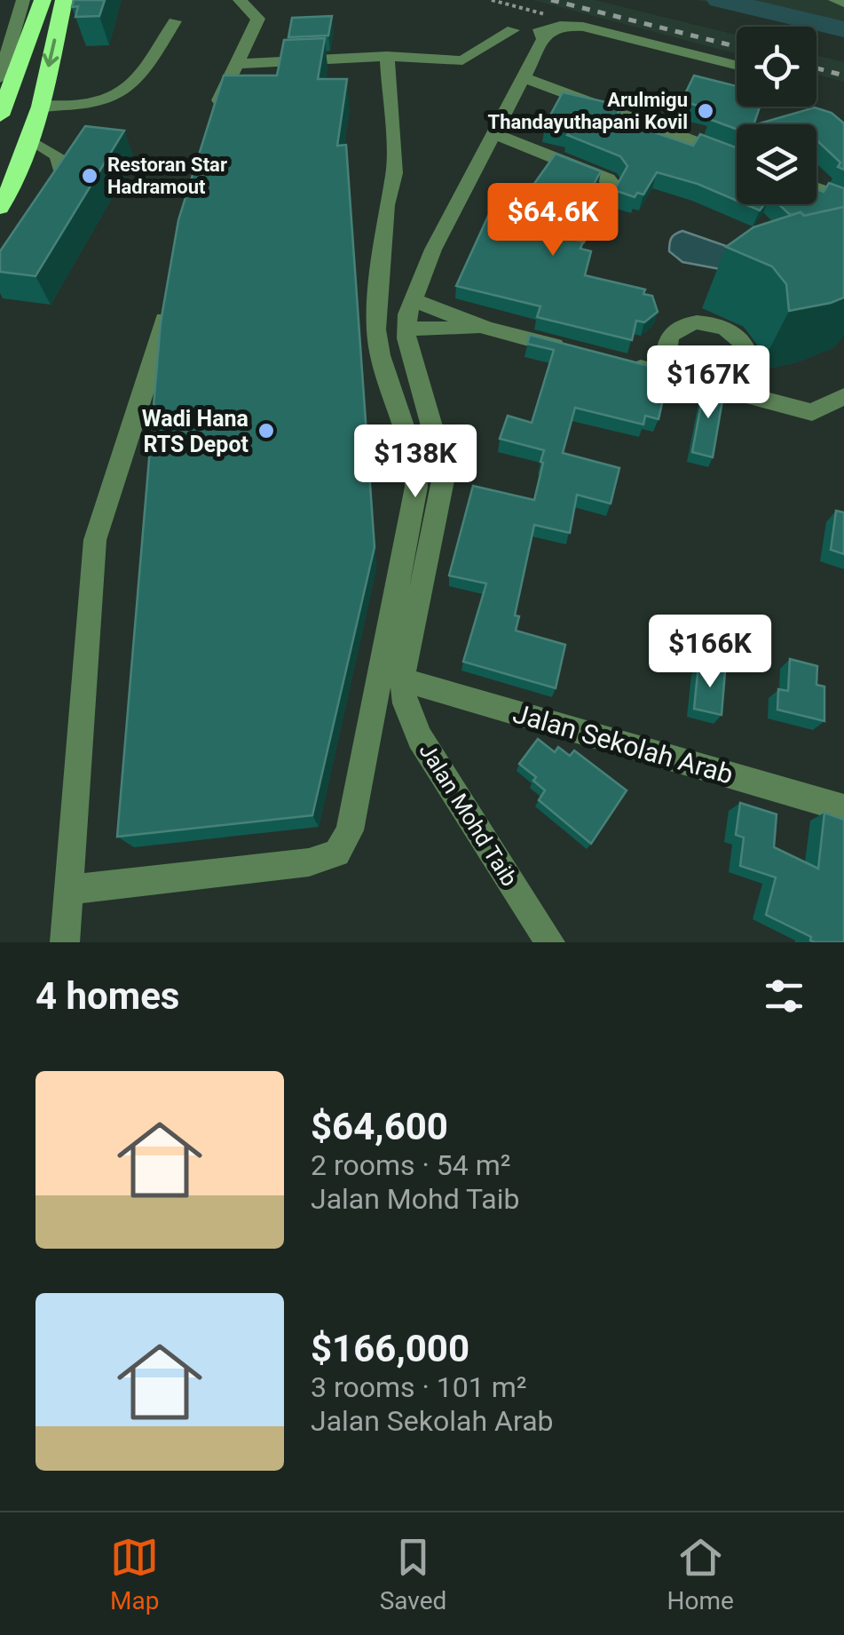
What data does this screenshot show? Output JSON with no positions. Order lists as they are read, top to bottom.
{
  "streets": {
    "street": ["Jalan Sekolah Arab", "Jalan Mohd Taib"]
  },
  "crossings": [
    ["Jalan Sekolah Arab", "Jalan Mohd Taib"]
  ],
  "places": ["Arulmigu Thandayuthapani Kovil", "Restoran Star Hadramout", "Wadi Hana RTS Depot"],
  "page": {
    "price": [
      "$64.6K",
      "$167K",
      "$138K",
      "$166K"
    ],
    "heading": "4 homes",
    "list": [
      {
        "name": "$64,600",
        "note": "2 rooms · 54 m² · Jalan Mohd Taib"
      },
      {
        "name": "$166,000",
        "note": "3 rooms · 101 m² · Jalan Sekolah Arab"
      }
    ],
    "tabs": ["Map", "Saved", "Home"]
  }
}
